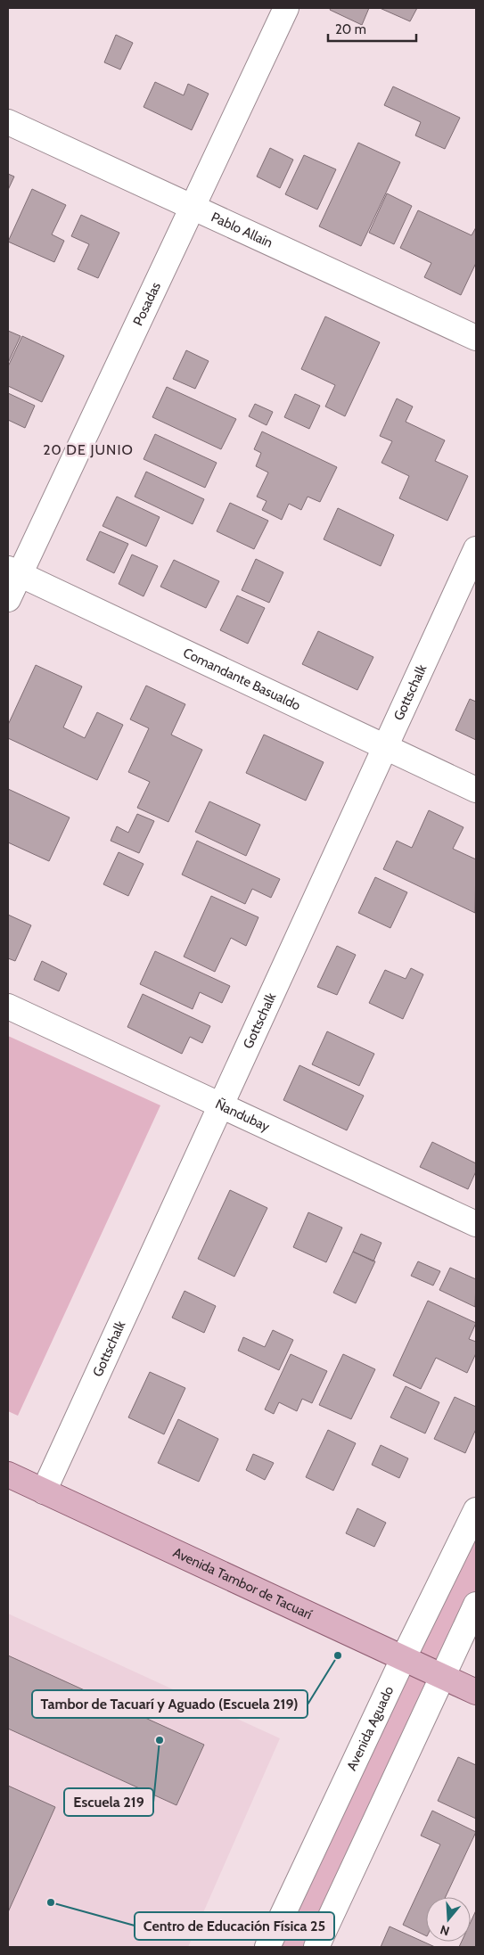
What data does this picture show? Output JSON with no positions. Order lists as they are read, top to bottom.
{
  "streets": {
    "main road": ["Avenida Tambor de Tacuarí"],
    "street": [
      "Pablo Allain",
      "Posadas",
      "Comandante Basualdo",
      "Gottschalk",
      "Ñandubay",
      "Avenida Aguado"
    ]
  },
  "crossings": [
    ["Pablo Allain", "Posadas"],
    ["Posadas", "Comandante Basualdo"],
    ["Comandante Basualdo", "Gottschalk"],
    ["Gottschalk", "Ñandubay"],
    ["Gottschalk", "Avenida Tambor de Tacuarí"],
    ["Avenida Tambor de Tacuarí", "Avenida Aguado"]
  ],
  "districts": ["20 DE JUNIO"],
  "places": ["Tambor de Tacuarí y Aguado (Escuela 219)", "Escuela 219", "Centro de Educación Física 25"],
  "scale_bar": "20 m",
  "north": "bottom"
}
